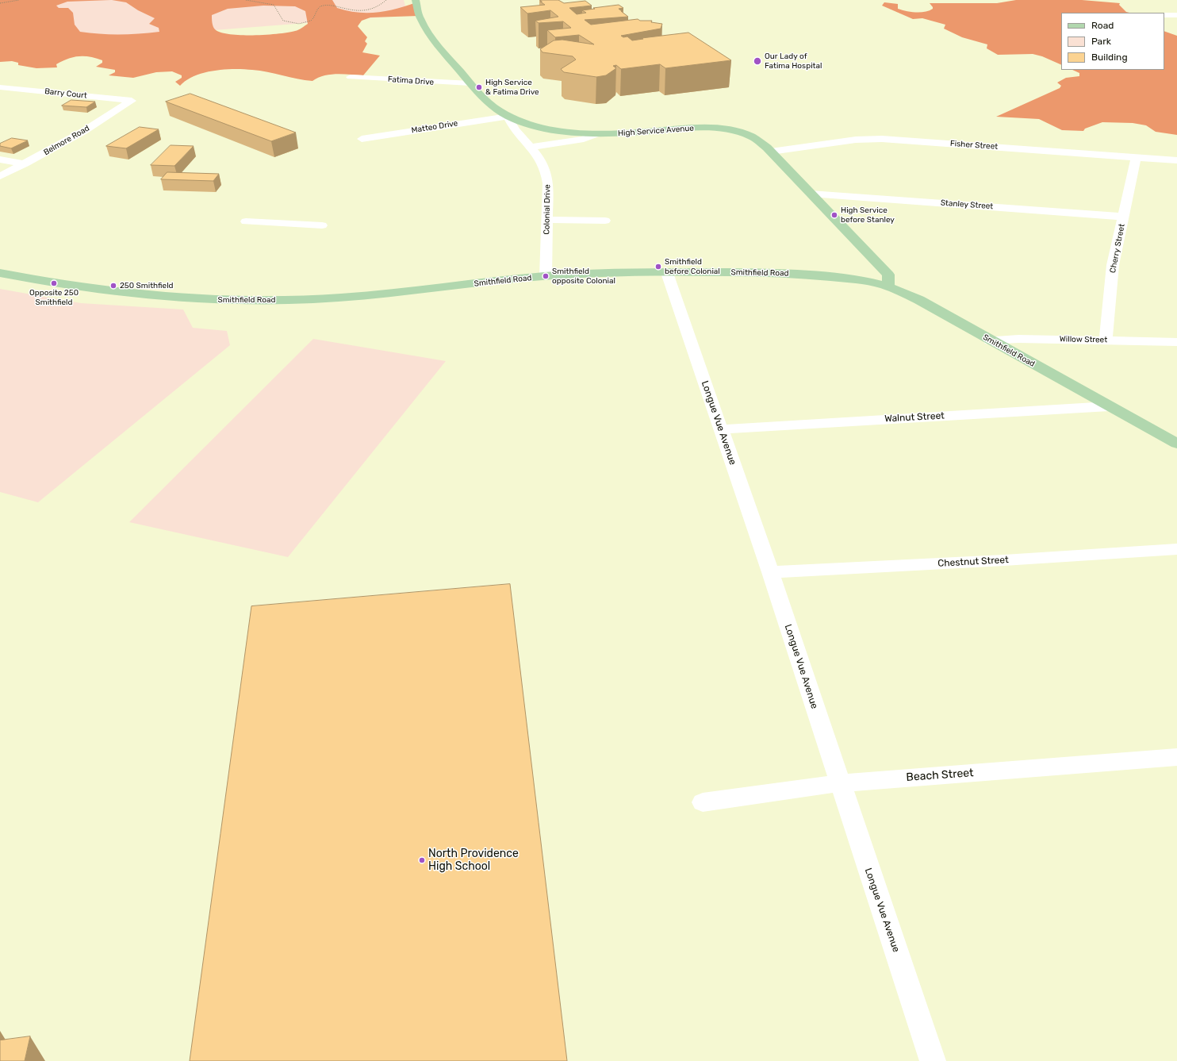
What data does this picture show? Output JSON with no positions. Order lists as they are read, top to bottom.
{
  "streets": {
    "main road": ["High Service Avenue", "Smithfield Road"],
    "street": [
      "Fatima Drive",
      "Barry Court",
      "Matteo Drive",
      "Belmore Road",
      "Fisher Street",
      "Stanley Street",
      "Colonial Drive",
      "Cherry Street",
      "Willow Street",
      "Walnut Street",
      "Longue Vue Avenue",
      "Chestnut Street",
      "Beach Street"
    ]
  },
  "crossings": [
    ["Fatima Drive", "High Service Avenue"],
    ["Barry Court", "Belmore Road"],
    ["Matteo Drive", "High Service Avenue"],
    ["Matteo Drive", "Colonial Drive"],
    ["High Service Avenue", "Fisher Street"],
    ["High Service Avenue", "Stanley Street"],
    ["High Service Avenue", "Colonial Drive"],
    ["High Service Avenue", "Smithfield Road"],
    ["Fisher Street", "Cherry Street"],
    ["Stanley Street", "Cherry Street"],
    ["Colonial Drive", "Smithfield Road"],
    ["Cherry Street", "Willow Street"],
    ["Smithfield Road", "Willow Street"],
    ["Smithfield Road", "Walnut Street"],
    ["Smithfield Road", "Longue Vue Avenue"],
    ["Walnut Street", "Longue Vue Avenue"],
    ["Longue Vue Avenue", "Chestnut Street"],
    ["Longue Vue Avenue", "Beach Street"]
  ],
  "places": [
    "Our Lady of Fatima Hospital",
    "High Service & Fatima Drive",
    "High Service before Stanley",
    "Smithfield before Colonial",
    "Smithfield opposite Colonial",
    "Opposite 250 Smithfield",
    "250 Smithfield",
    "North Providence High School"
  ],
  "legend": ["Road", "Park", "Building"]
}
